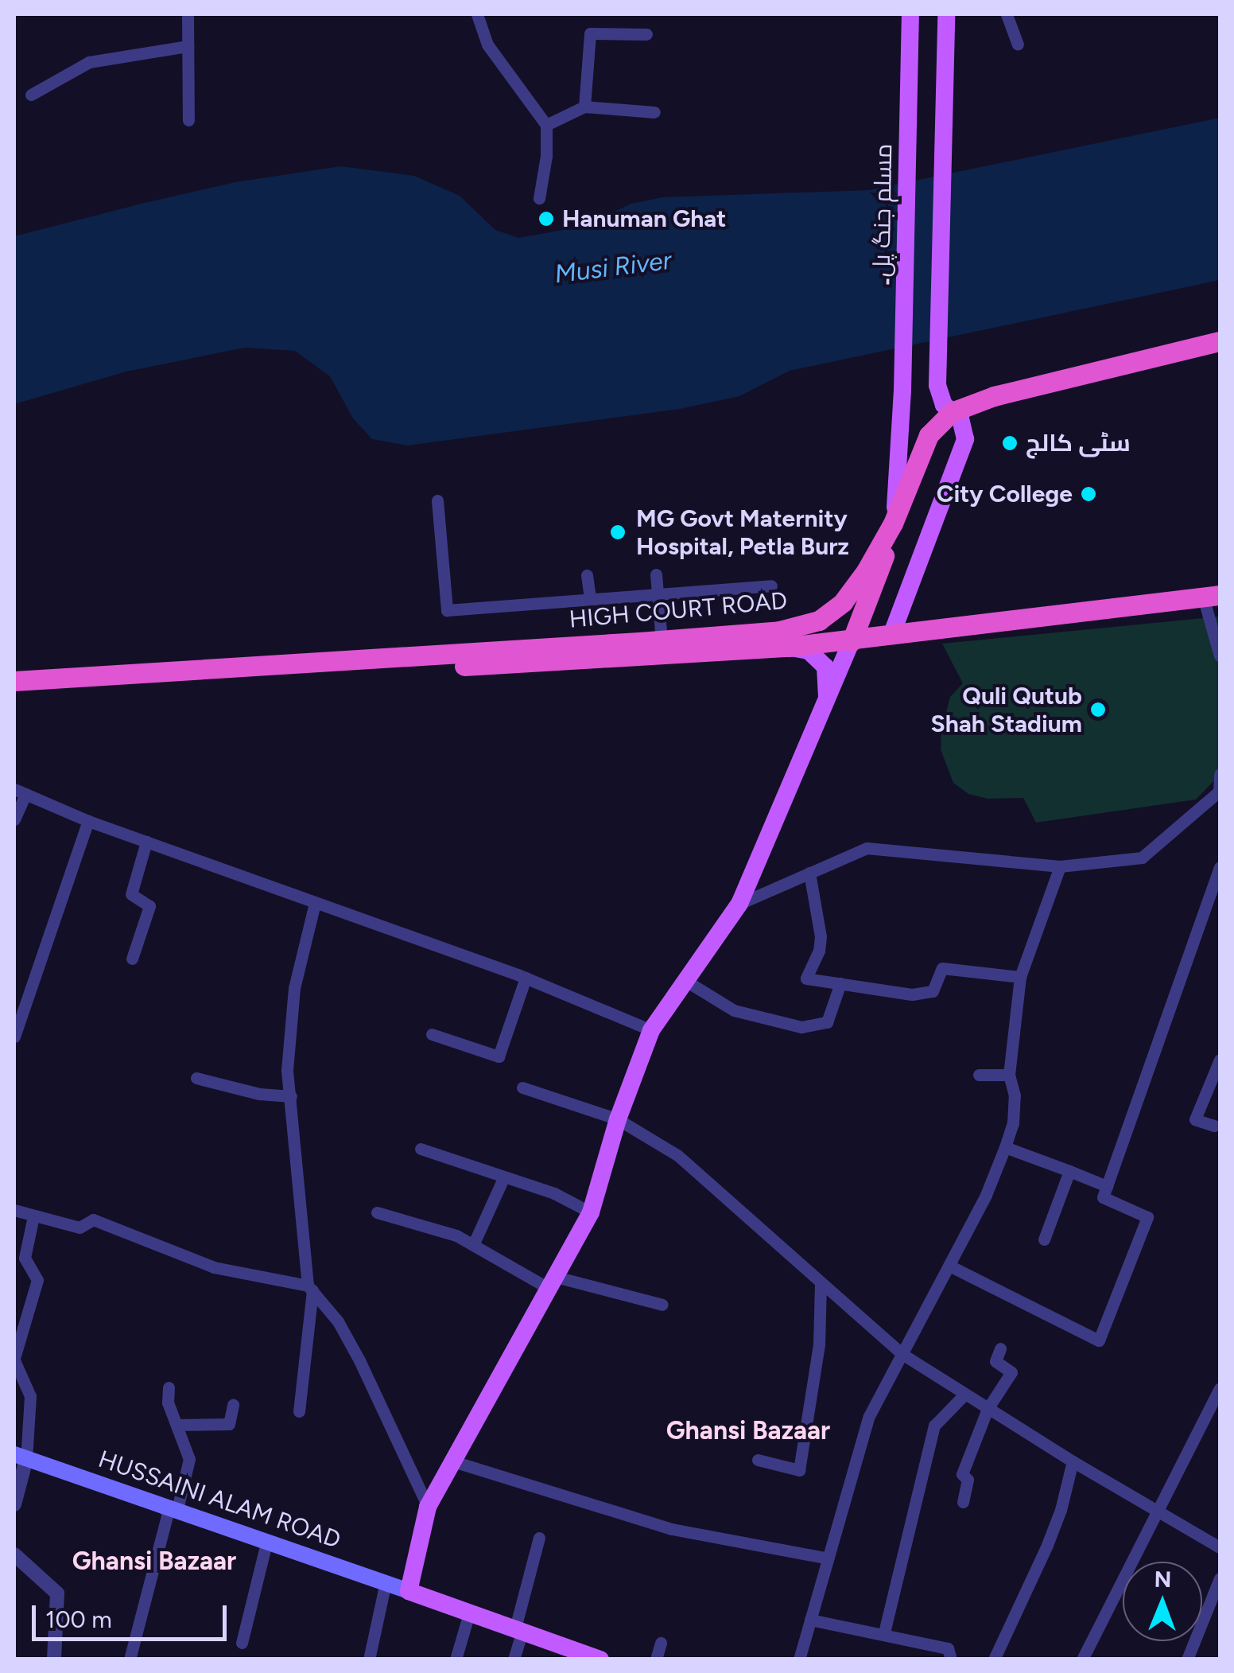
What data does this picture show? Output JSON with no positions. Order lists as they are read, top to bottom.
{
  "streets": {
    "highway": ["HIGH COURT ROAD"],
    "main road": ["مسلم جنگ پل۔", "HUSSAINI ALAM ROAD"]
  },
  "crossings": [
    ["مسلم جنگ پل۔", "HIGH COURT ROAD"]
  ],
  "districts": ["Ghansi Bazaar", "Ghansi Bazaar"],
  "water": ["Musi River"],
  "places": [
    "Hanuman Ghat",
    "سٹی کالج",
    "City College",
    "MG Govt Maternity Hospital, Petla Burz",
    "Quli Qutub Shah Stadium"
  ],
  "scale_bar": "100 m",
  "north": "top"
}
